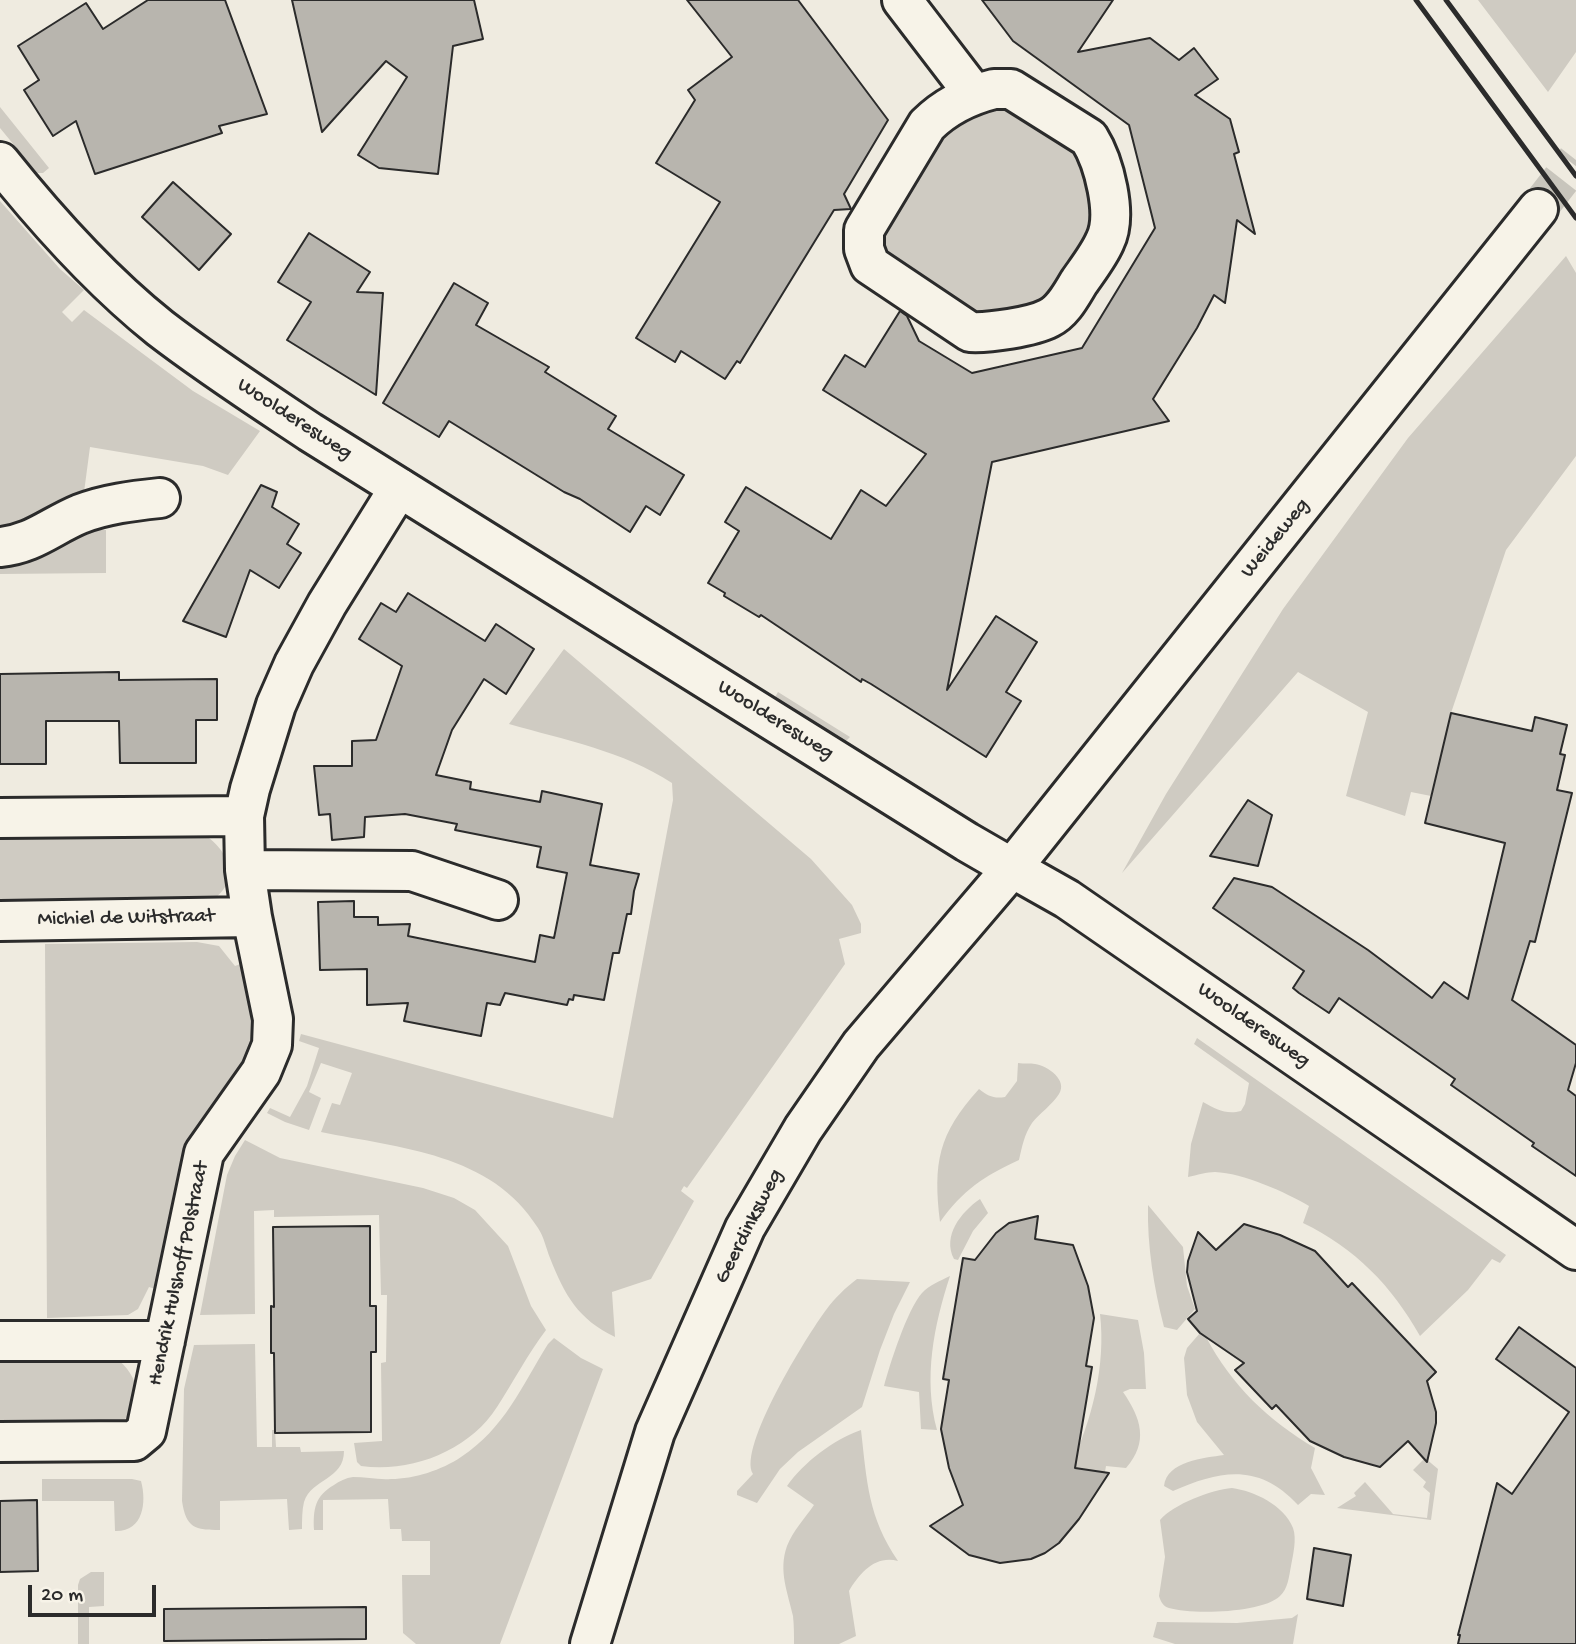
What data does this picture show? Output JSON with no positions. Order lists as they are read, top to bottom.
{
  "streets": {
    "street": [
      "Woolderesweg",
      "Weideweg",
      "Michiel de Witstraat",
      "Geerdinksweg",
      "Hendrik Hulshoff Polstraat"
    ]
  },
  "crossings": [
    ["Woolderesweg", "Weideweg"],
    ["Woolderesweg", "Geerdinksweg"],
    ["Woolderesweg", "Hendrik Hulshoff Polstraat"],
    ["Weideweg", "Geerdinksweg"],
    ["Michiel de Witstraat", "Hendrik Hulshoff Polstraat"]
  ],
  "scale_bar": "20 m"
}
